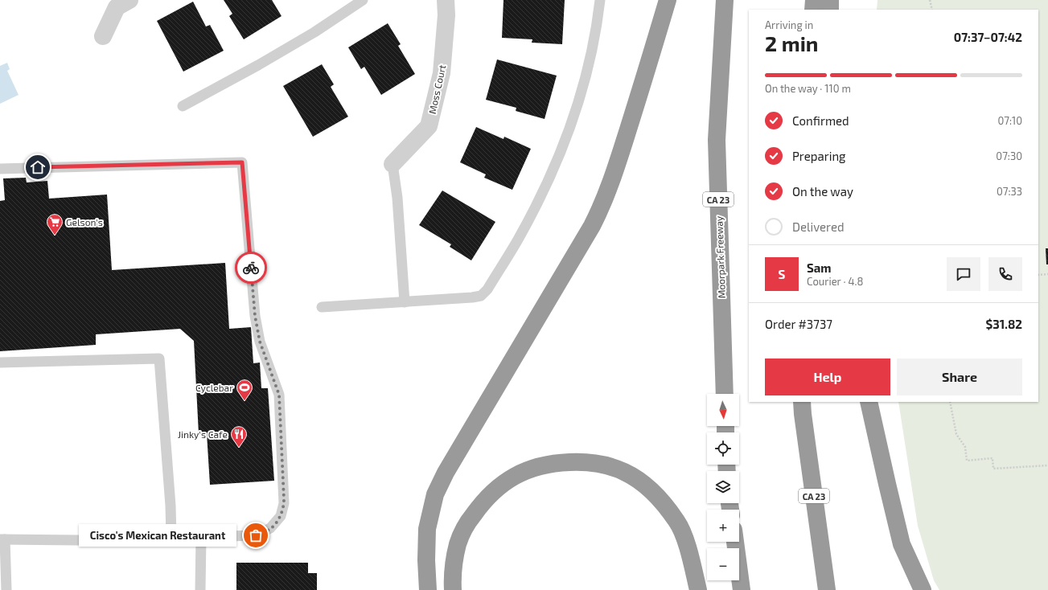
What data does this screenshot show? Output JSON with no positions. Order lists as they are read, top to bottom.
{
  "streets": {
    "highway": ["CA 23", "Moorpark Freeway"],
    "street": ["Moss Court"]
  },
  "places": {
    "supermarket": ["Gelson's"],
    "sports": ["Cyclebar"],
    "restaurant": ["Jinky's Cafe"],
    "other": ["Cisco's Mexican Restaurant"]
  },
  "north": "bottom",
  "page": {
    "heading": ["2 min", "Arriving in", "07:37–07:42"],
    "panel": [
      "Sam",
      "Courier · 4.8",
      "Order #3737",
      "$31.82"
    ],
    "bar": "On the way · 110 m",
    "list": [
      ["Confirmed", "07:10"],
      ["Preparing", "07:30"],
      ["On the way", "07:33"],
      "Delivered"
    ],
    "round": "S",
    "buttons": ["Help", "Share"],
    "map_buttons": ["+", "−"],
    "bubble": "Cisco's Mexican Restaurant"
  }
}
